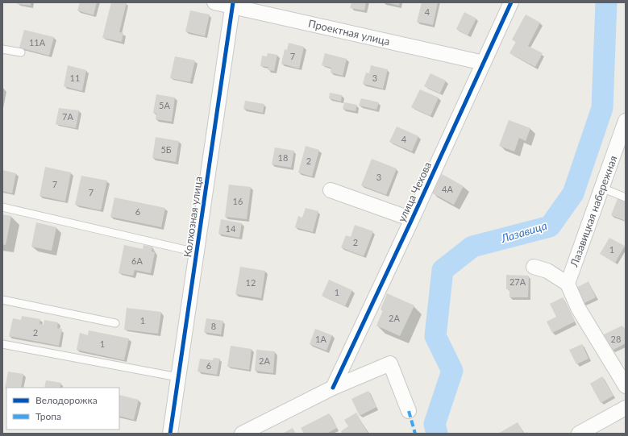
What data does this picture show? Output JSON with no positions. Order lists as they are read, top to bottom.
{
  "streets": {
    "street": [
      "Проектная улица",
      "улица Чехова",
      "Лазавицкая набережная",
      "Колхозная улица"
    ]
  },
  "crossings": [
    ["Проектная улица", "улица Чехова"],
    ["Проектная улица", "Колхозная улица"]
  ],
  "water": ["Лазавица"],
  "house_numbers": [
    "4",
    "11А",
    "7",
    "11",
    "3",
    "5А",
    "7А",
    "4",
    "5Б",
    "18",
    "2",
    "3",
    "7",
    "4А",
    "7",
    "16",
    "6",
    "14",
    "2",
    "1",
    "6А",
    "27А",
    "12",
    "1",
    "2А",
    "1",
    "8",
    "2",
    "1А",
    "28",
    "1",
    "2А",
    "6"
  ],
  "legend": ["Велодорожка", "Тропа"]
}
